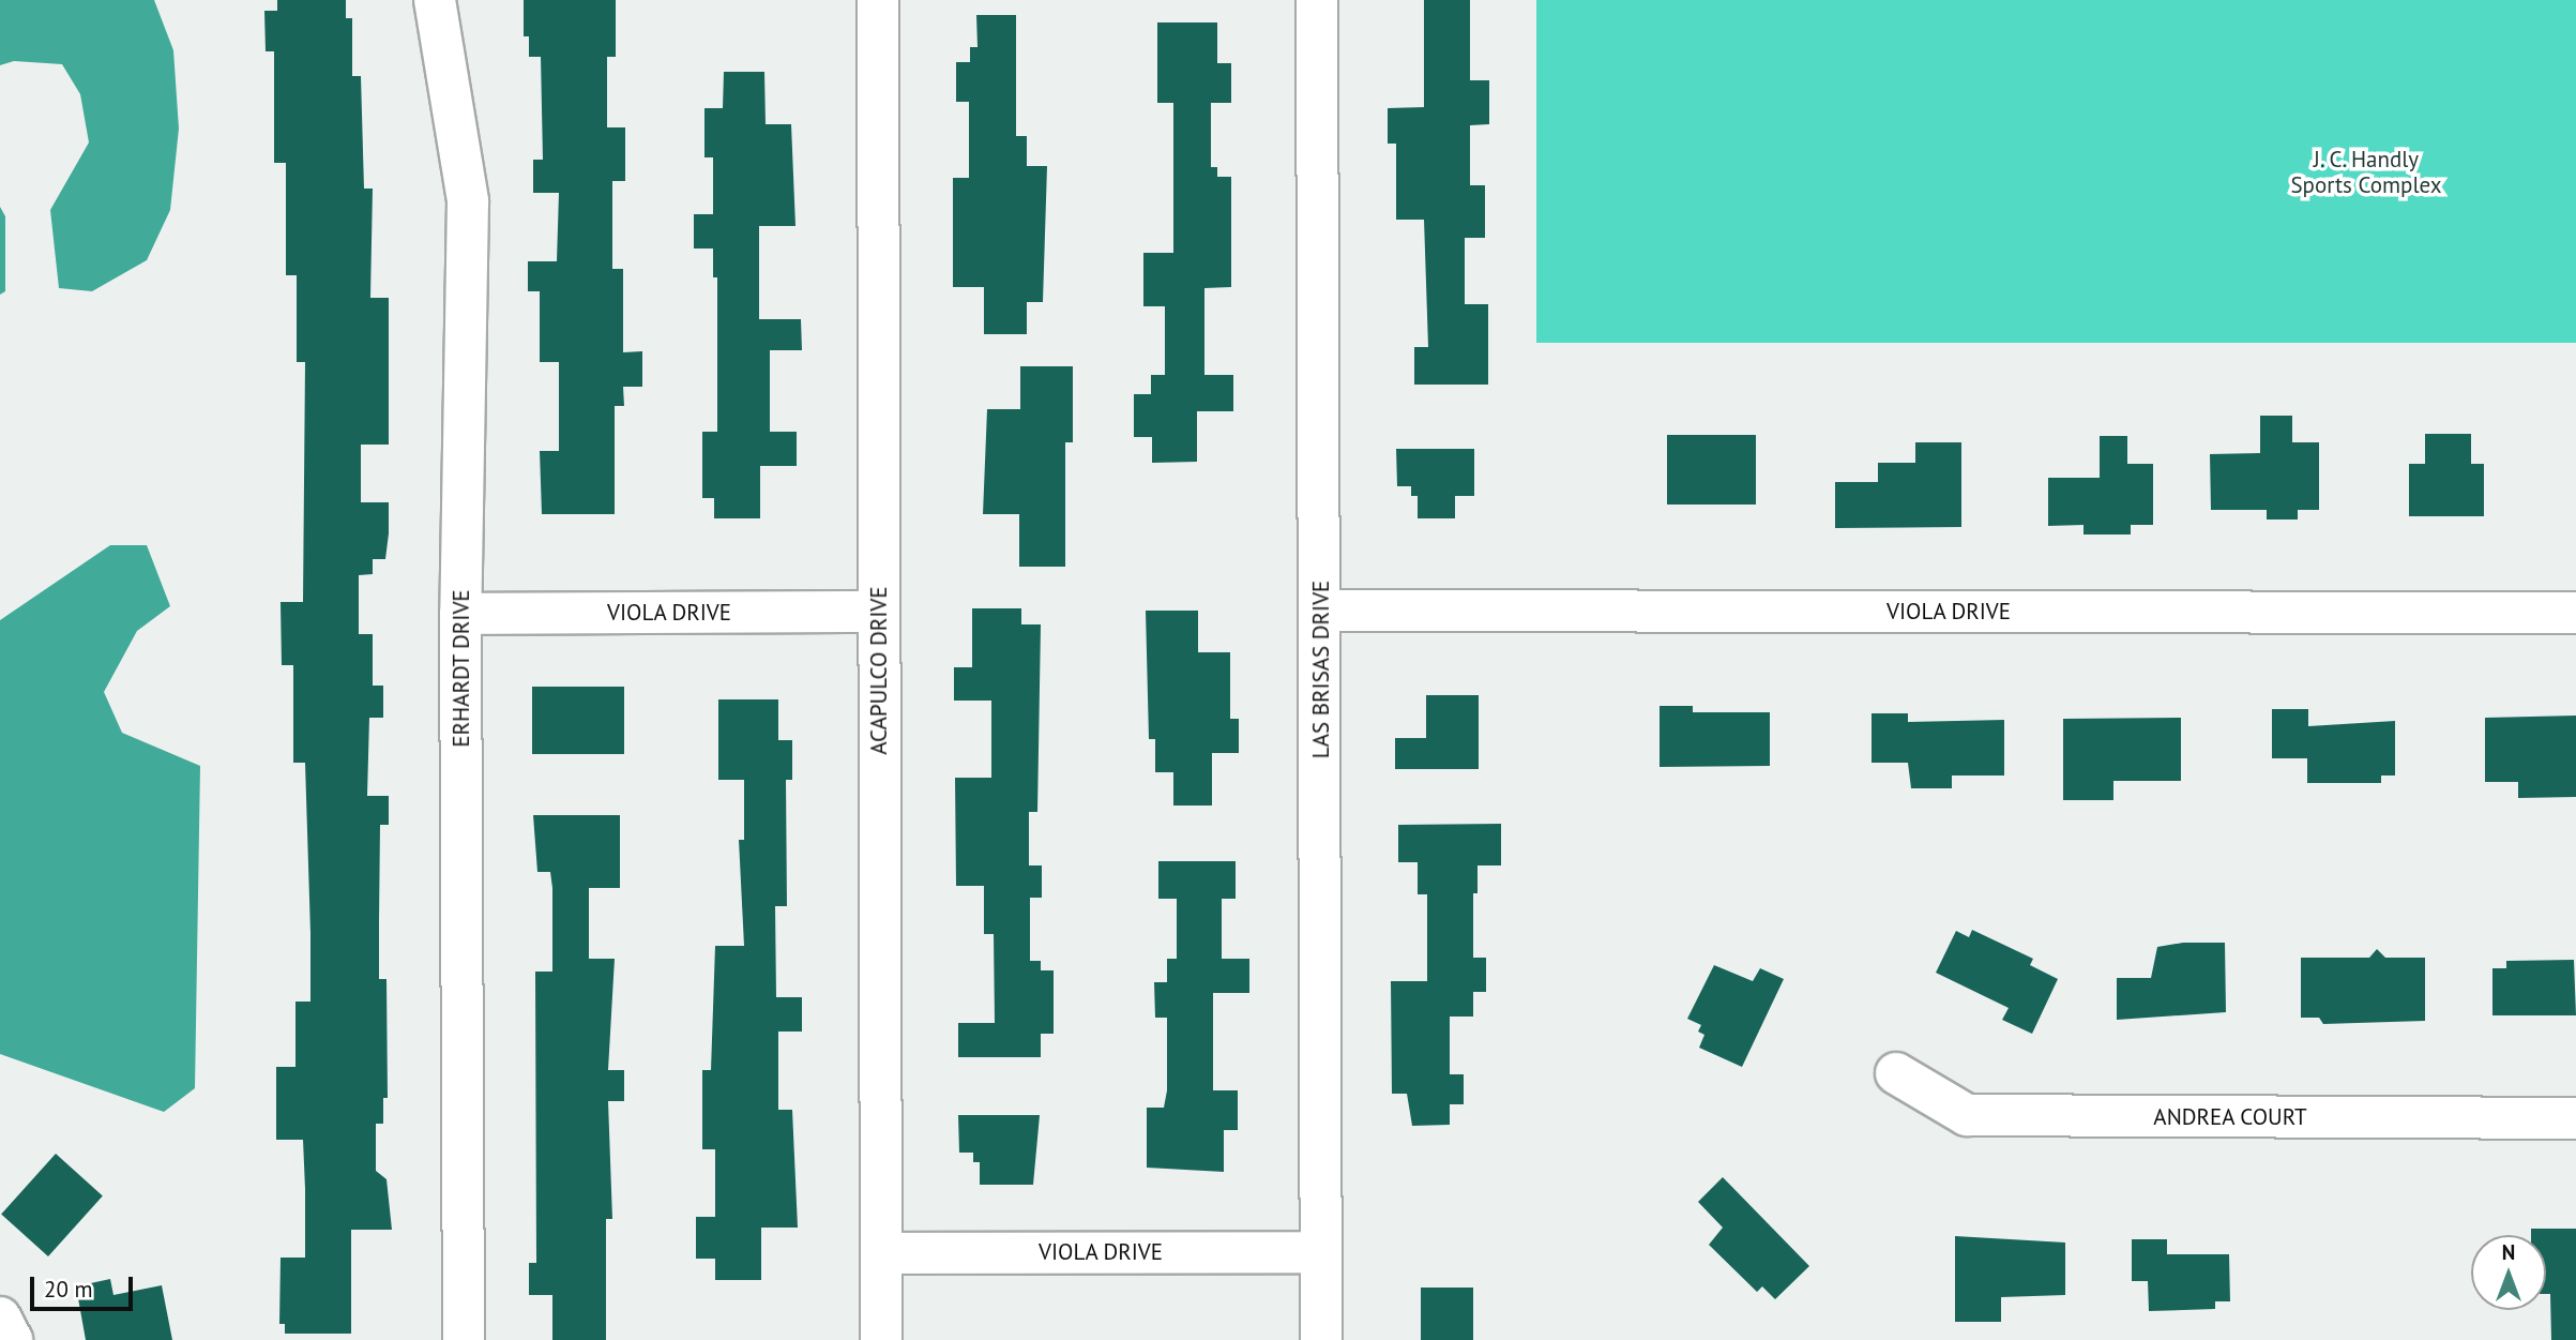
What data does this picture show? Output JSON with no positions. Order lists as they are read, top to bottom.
{
  "streets": {
    "street": [
      "VIOLA DRIVE",
      "ERHARDT DRIVE",
      "LAS BRISAS DRIVE",
      "ACAPULCO DRIVE",
      "ANDREA COURT"
    ]
  },
  "crossings": [
    ["VIOLA DRIVE", "ERHARDT DRIVE"],
    ["VIOLA DRIVE", "LAS BRISAS DRIVE"],
    ["VIOLA DRIVE", "ACAPULCO DRIVE"]
  ],
  "parks": ["J. C. Handly Sports Complex"],
  "scale_bar": "20 m",
  "north": "top"
}
